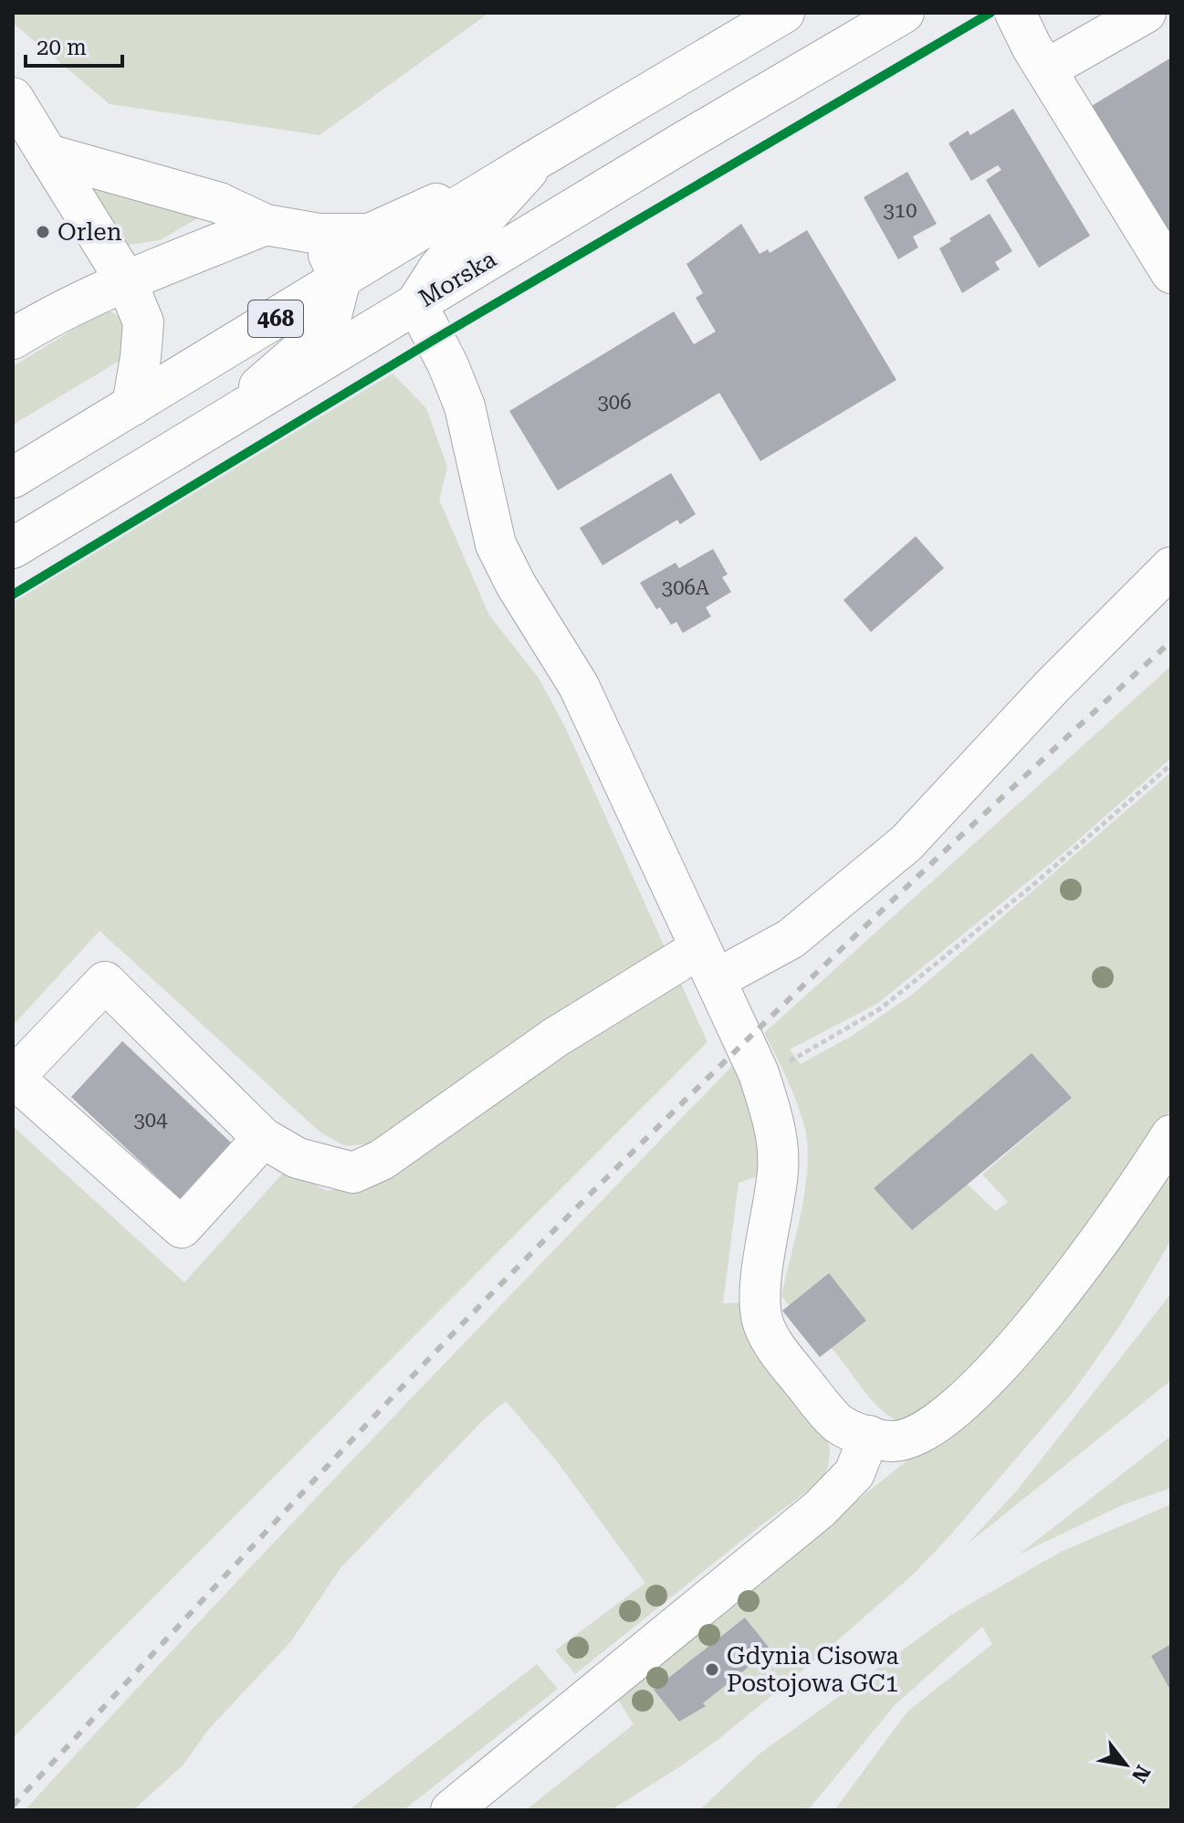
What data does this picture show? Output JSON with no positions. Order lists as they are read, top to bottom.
{
  "streets": {
    "main road": ["Morska", "468"]
  },
  "places": ["Orlen", "Gdynia Cisowa Postojowa GC1"],
  "house_numbers": [
    "310",
    "306",
    "306A",
    "304"
  ],
  "scale_bar": "20 m",
  "north": "bottom right"
}
